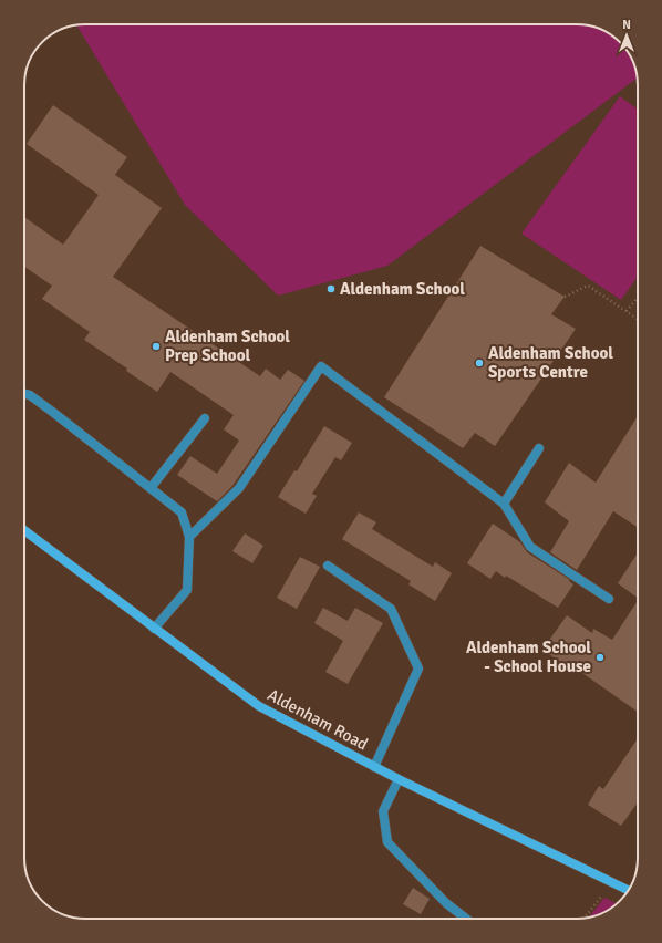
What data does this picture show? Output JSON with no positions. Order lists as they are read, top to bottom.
{
  "streets": {
    "street": ["Aldenham Road"]
  },
  "places": [
    "Aldenham School",
    "Aldenham School Prep School",
    "Aldenham School Sports Centre",
    "Aldenham School - School House"
  ],
  "north": "top"
}
